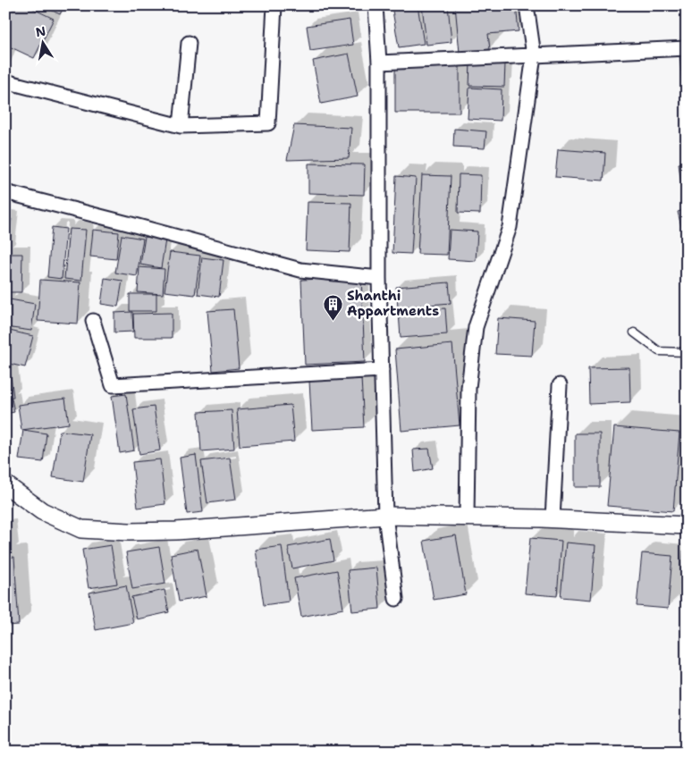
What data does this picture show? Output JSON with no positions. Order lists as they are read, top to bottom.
{
  "places": {
    "building": ["Shanthi Appartments"]
  },
  "north": "top"
}
